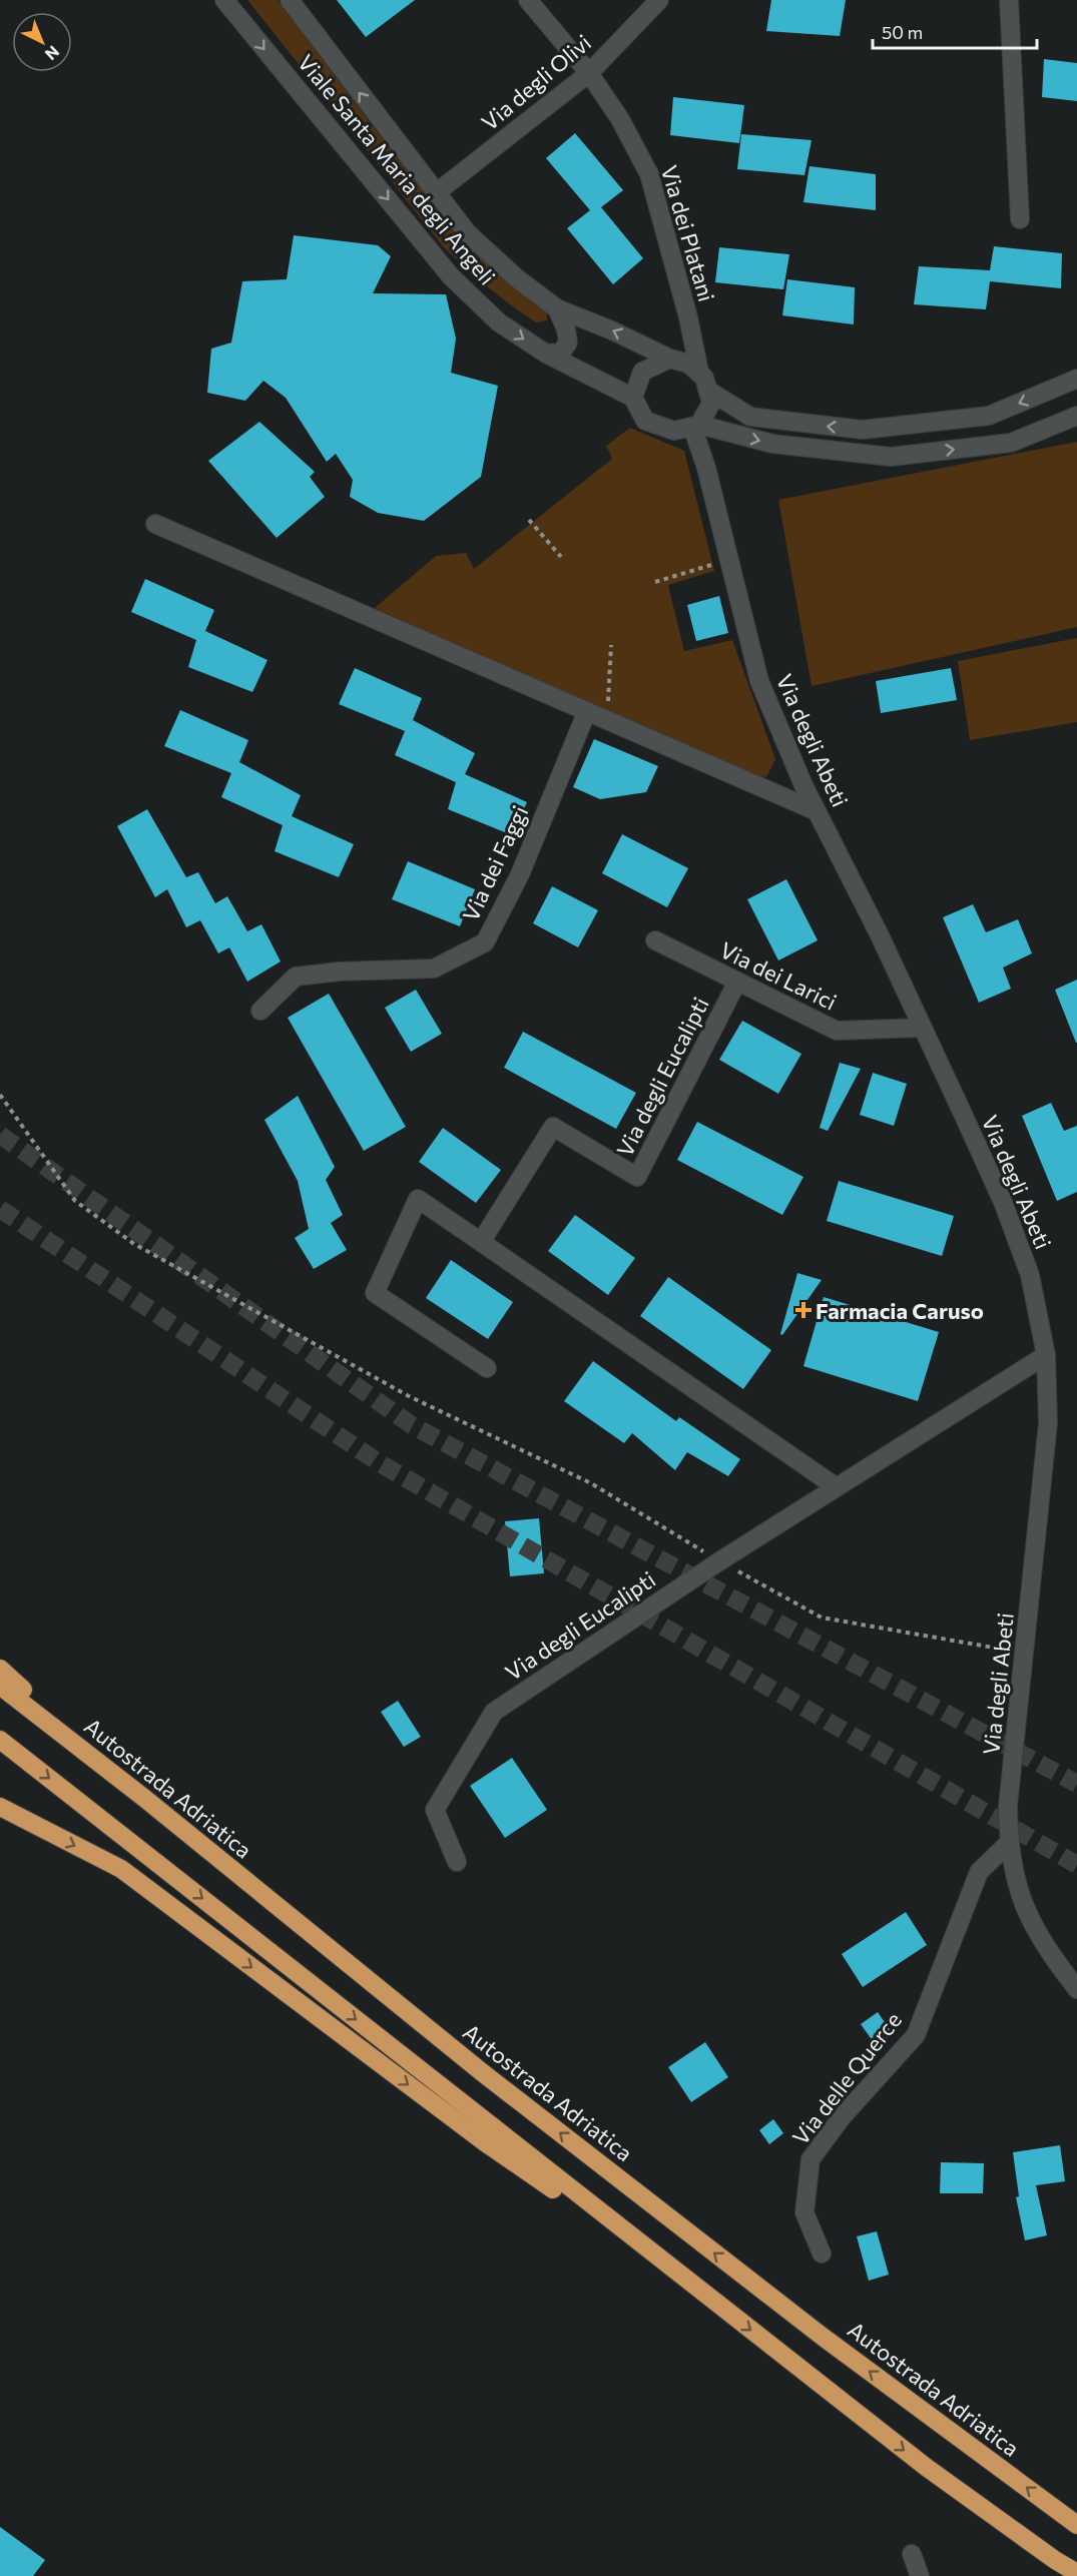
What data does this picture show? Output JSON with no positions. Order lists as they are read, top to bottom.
{
  "streets": {
    "highway": ["Autostrada Adriatica"],
    "street": [
      "Via degli Olivi",
      "Viale Santa Maria degli Angeli",
      "Via dei Platani",
      "Via degli Abeti",
      "Via dei Faggi",
      "Via dei Larici",
      "Via degli Eucalipti",
      "Via delle Querce"
    ]
  },
  "crossings": [
    ["Via degli Olivi", "Viale Santa Maria degli Angeli"],
    ["Via degli Olivi", "Via dei Platani"],
    ["Viale Santa Maria degli Angeli", "Via dei Platani"],
    ["Viale Santa Maria degli Angeli", "Via degli Abeti"],
    ["Via dei Platani", "Via degli Abeti"],
    ["Via degli Abeti", "Via dei Larici"],
    ["Via degli Abeti", "Via degli Eucalipti"],
    ["Via degli Abeti", "Via delle Querce"],
    ["Via dei Larici", "Via degli Eucalipti"]
  ],
  "places": {
    "health": ["Farmacia Caruso"]
  },
  "scale_bar": "50 m",
  "north": "bottom right"
}
